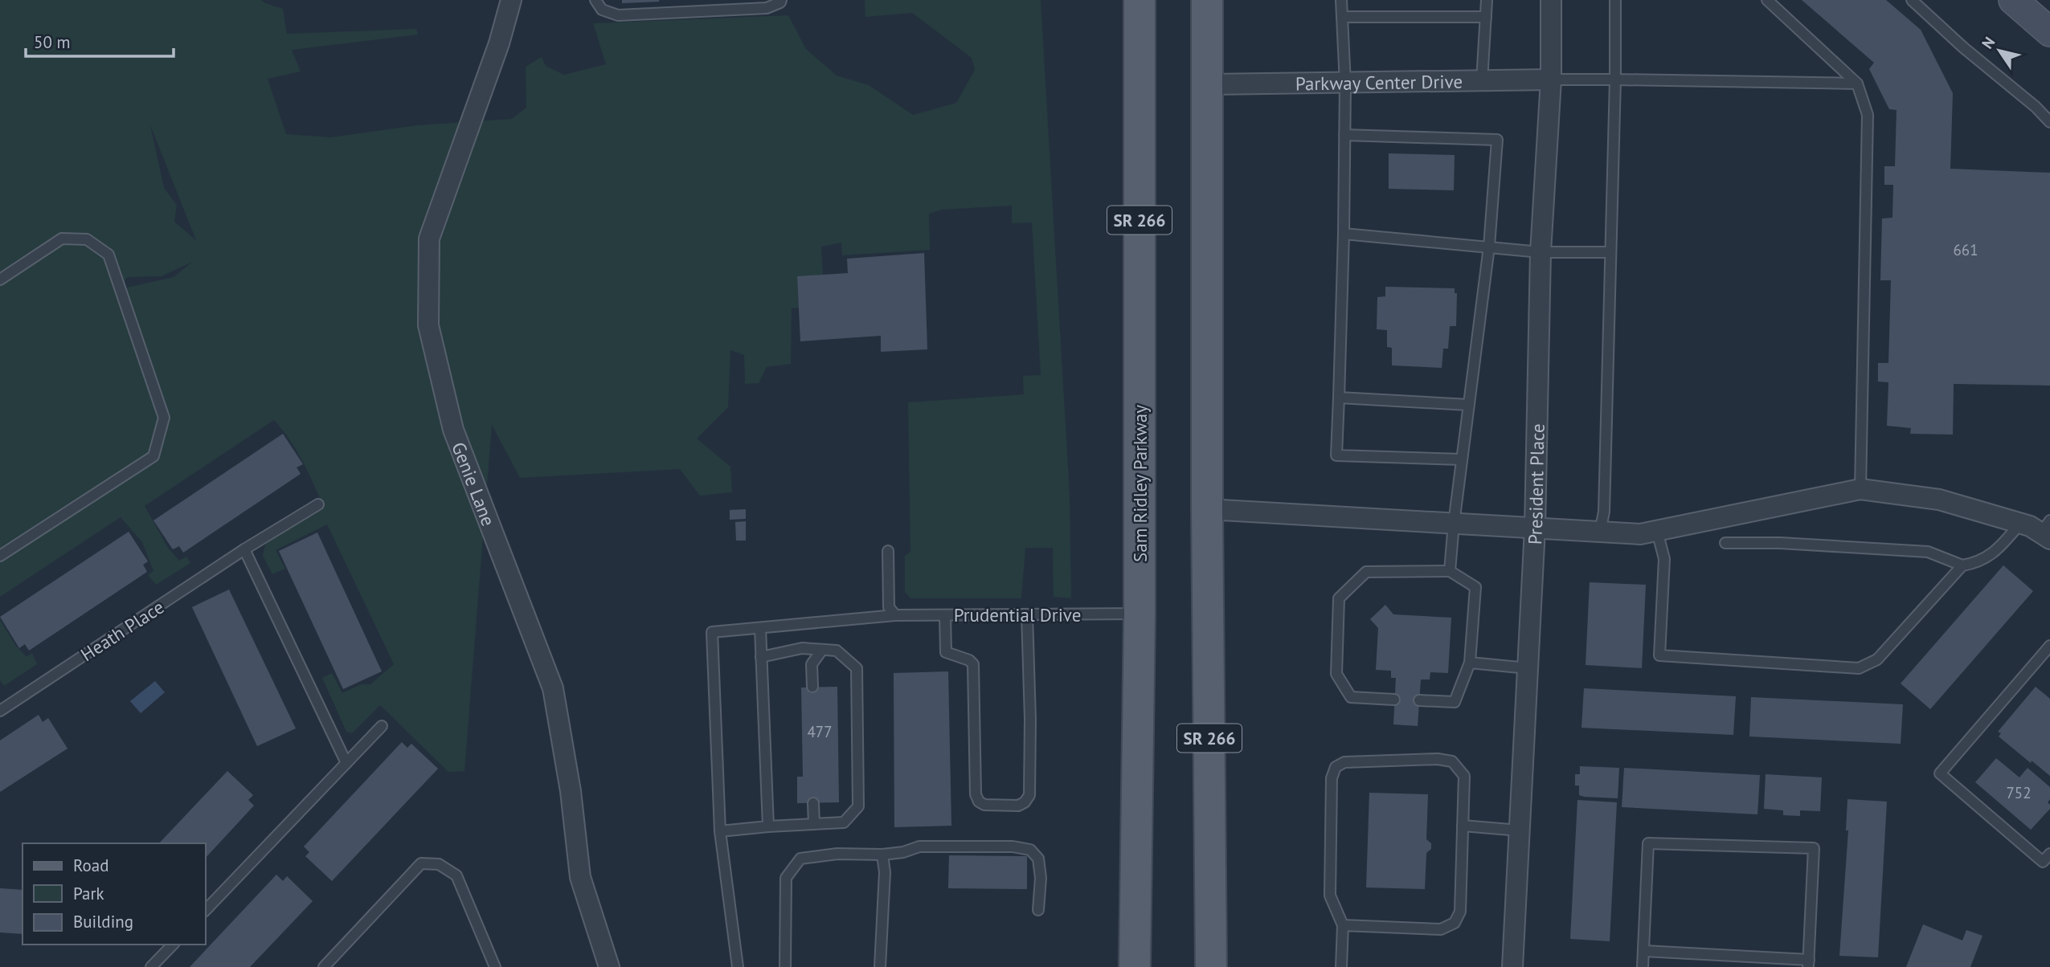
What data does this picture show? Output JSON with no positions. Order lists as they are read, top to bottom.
{
  "streets": {
    "main road": ["SR 266", "Sam Ridley Parkway"],
    "street": ["Parkway Center Drive", "Genie Lane", "President Place"],
    "lane": ["Prudential Drive", "Heath Place"]
  },
  "crossings": [
    ["Parkway Center Drive", "SR 266"],
    ["Parkway Center Drive", "President Place"],
    ["Sam Ridley Parkway", "Prudential Drive"]
  ],
  "house_numbers": ["661", "477", "752"],
  "legend": ["Road", "Park", "Building"],
  "scale_bar": "50 m",
  "north": "top left"
}
